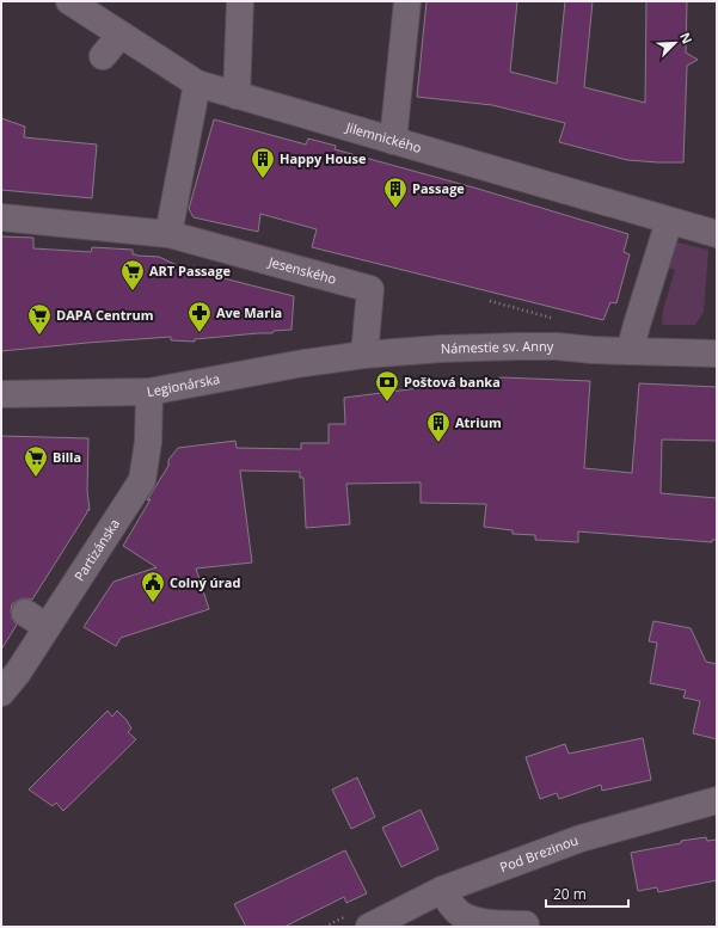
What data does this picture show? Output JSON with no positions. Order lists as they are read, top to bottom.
{
  "streets": {
    "street": [
      "Jilemnického",
      "Jesenského",
      "Námestie sv. Anny",
      "Legionárska",
      "Partizánska",
      "Pod Brezinou"
    ]
  },
  "crossings": [
    ["Jesenského", "Námestie sv. Anny"],
    ["Jesenského", "Legionárska"],
    ["Námestie sv. Anny", "Legionárska"],
    ["Legionárska", "Partizánska"]
  ],
  "places": {
    "building": ["Happy House", "Passage", "Atrium"],
    "supermarket": ["ART Passage", "DAPA Centrum", "Billa"],
    "pharmacy": ["Ave Maria"],
    "bank": ["Poštová banka"],
    "public building": ["Colný úrad"]
  },
  "scale_bar": "20 m",
  "north": "top right"
}
